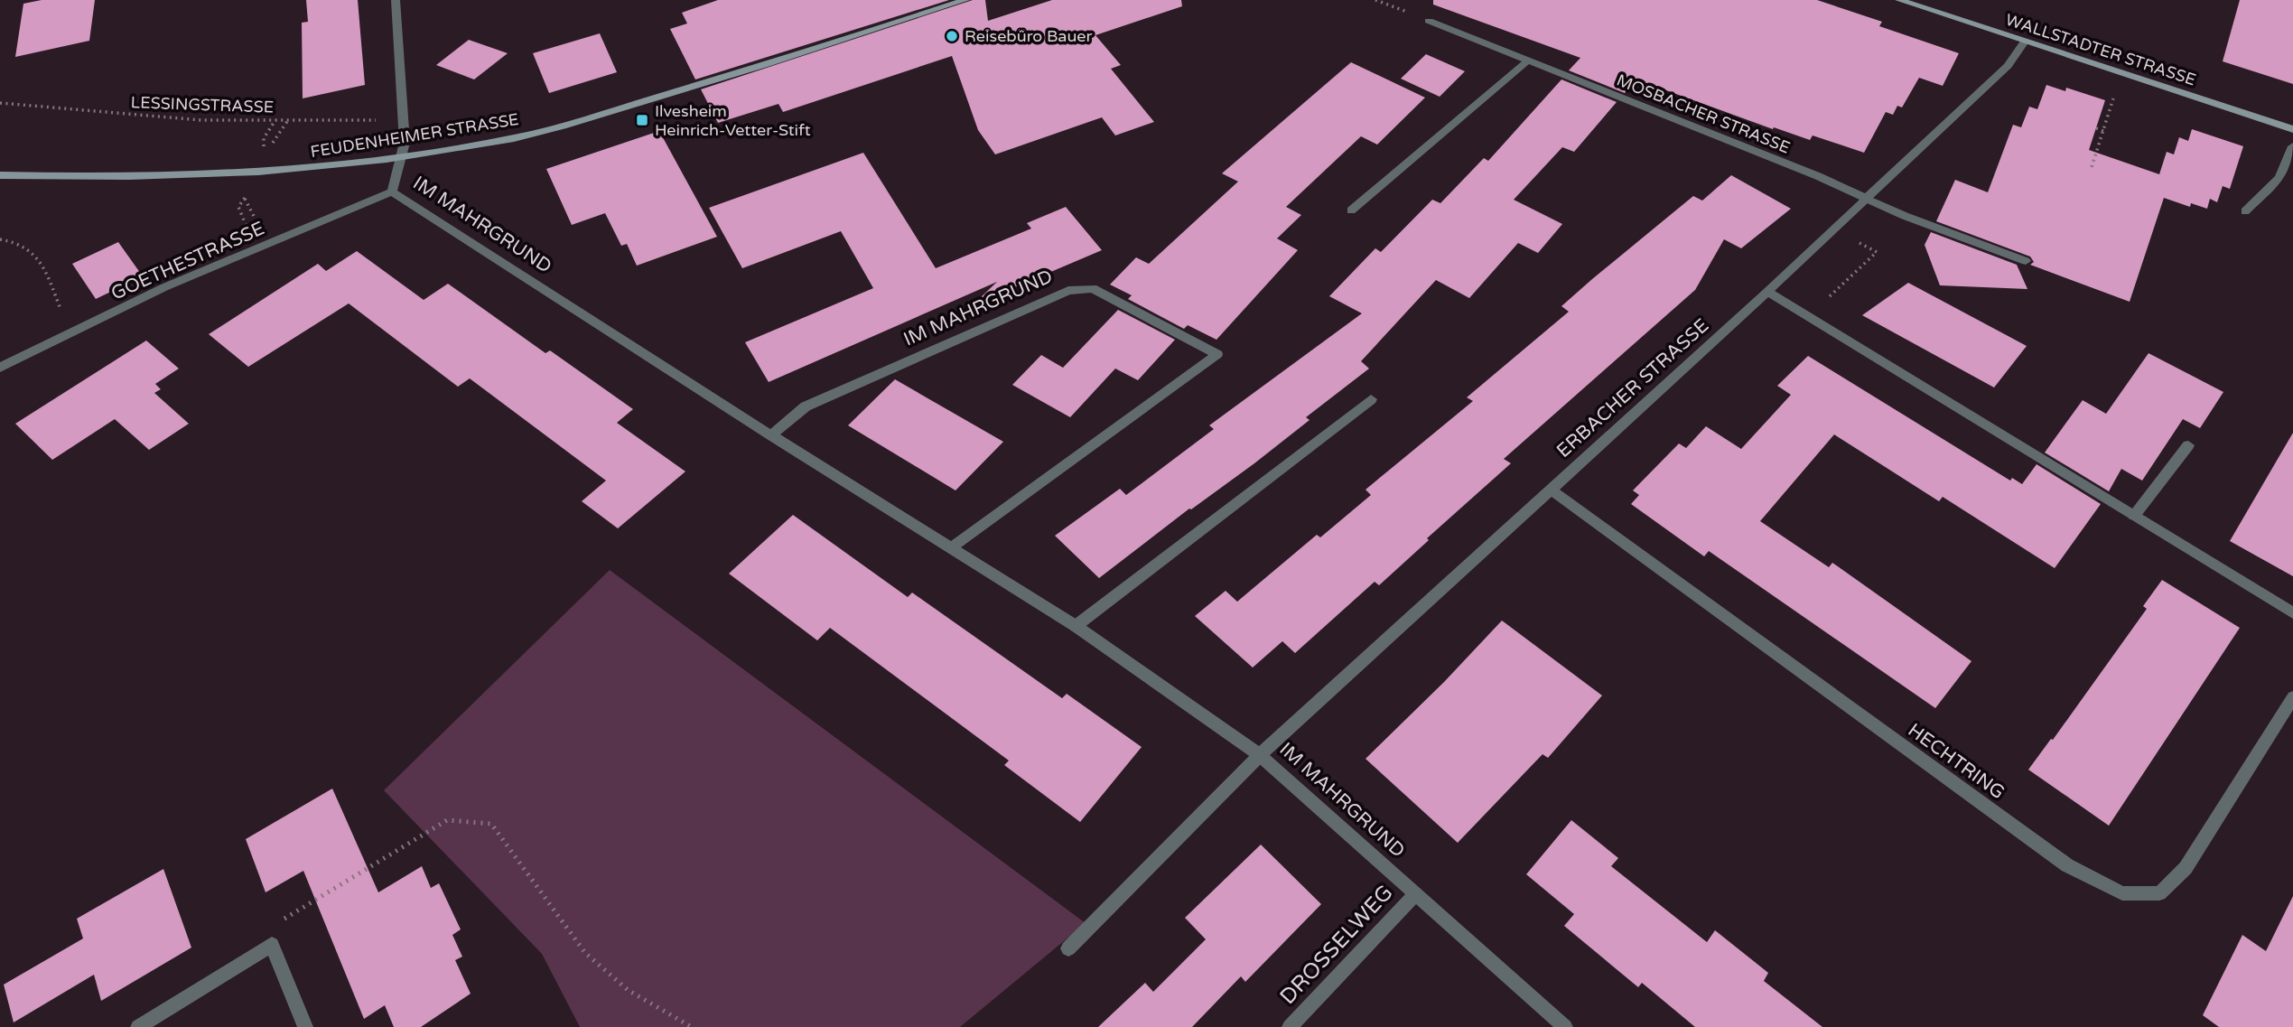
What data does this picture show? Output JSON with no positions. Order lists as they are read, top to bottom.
{
  "streets": {
    "main road": ["WALLSTADTER STRASSE", "FEUDENHEIMER STRASSE"],
    "street": [
      "MOSBACHER STRASSE",
      "IM MAHRGRUND",
      "GOETHESTRASSE",
      "ERBACHER STRASSE",
      "HECHTRING",
      "DROSSELWEG"
    ],
    "path": ["LESSINGSTRASSE"]
  },
  "crossings": [
    ["WALLSTADTER STRASSE", "ERBACHER STRASSE"],
    ["LESSINGSTRASSE", "IM MAHRGRUND"],
    ["MOSBACHER STRASSE", "ERBACHER STRASSE"],
    ["FEUDENHEIMER STRASSE", "IM MAHRGRUND"],
    ["IM MAHRGRUND", "GOETHESTRASSE"],
    ["IM MAHRGRUND", "ERBACHER STRASSE"],
    ["IM MAHRGRUND", "DROSSELWEG"],
    ["ERBACHER STRASSE", "HECHTRING"]
  ],
  "places": {
    "other": ["Reisebüro Bauer"],
    "transit": ["Ilvesheim Heinrich-Vetter-Stift"]
  }
}
